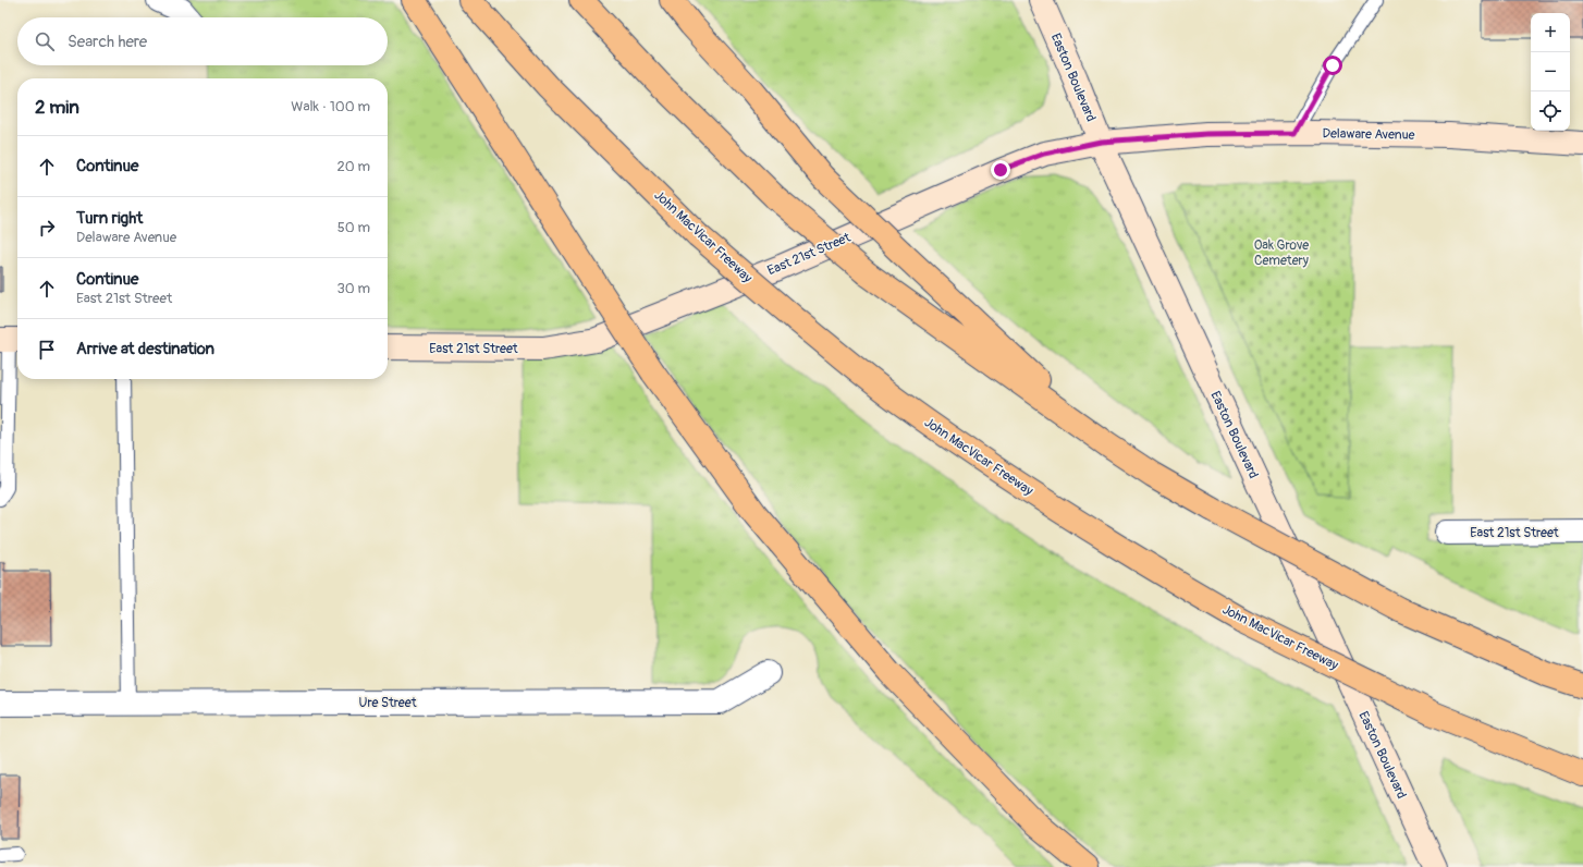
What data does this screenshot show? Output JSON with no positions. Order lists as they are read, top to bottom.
{
  "streets": {
    "highway": ["John MacVicar Freeway"],
    "main road": ["Easton Boulevard", "Delaware Avenue", "East 21st Street"],
    "street": ["Ure Street"]
  },
  "crossings": [
    ["Easton Boulevard", "Delaware Avenue"],
    ["Easton Boulevard", "East 21st Street"],
    ["Delaware Avenue", "East 21st Street"]
  ],
  "parks": ["Oak Grove Cemetery"],
  "page": {
    "map_buttons": ["+", "−"],
    "search": "Search here",
    "heading": ["2 min", "Walk · 100 m"],
    "list": [
      ["Continue", "20 m"],
      ["Turn right", "Delaware Avenue", "50 m"],
      ["Continue", "East 21st Street", "30 m"],
      "Arrive at destination"
    ]
  }
}
